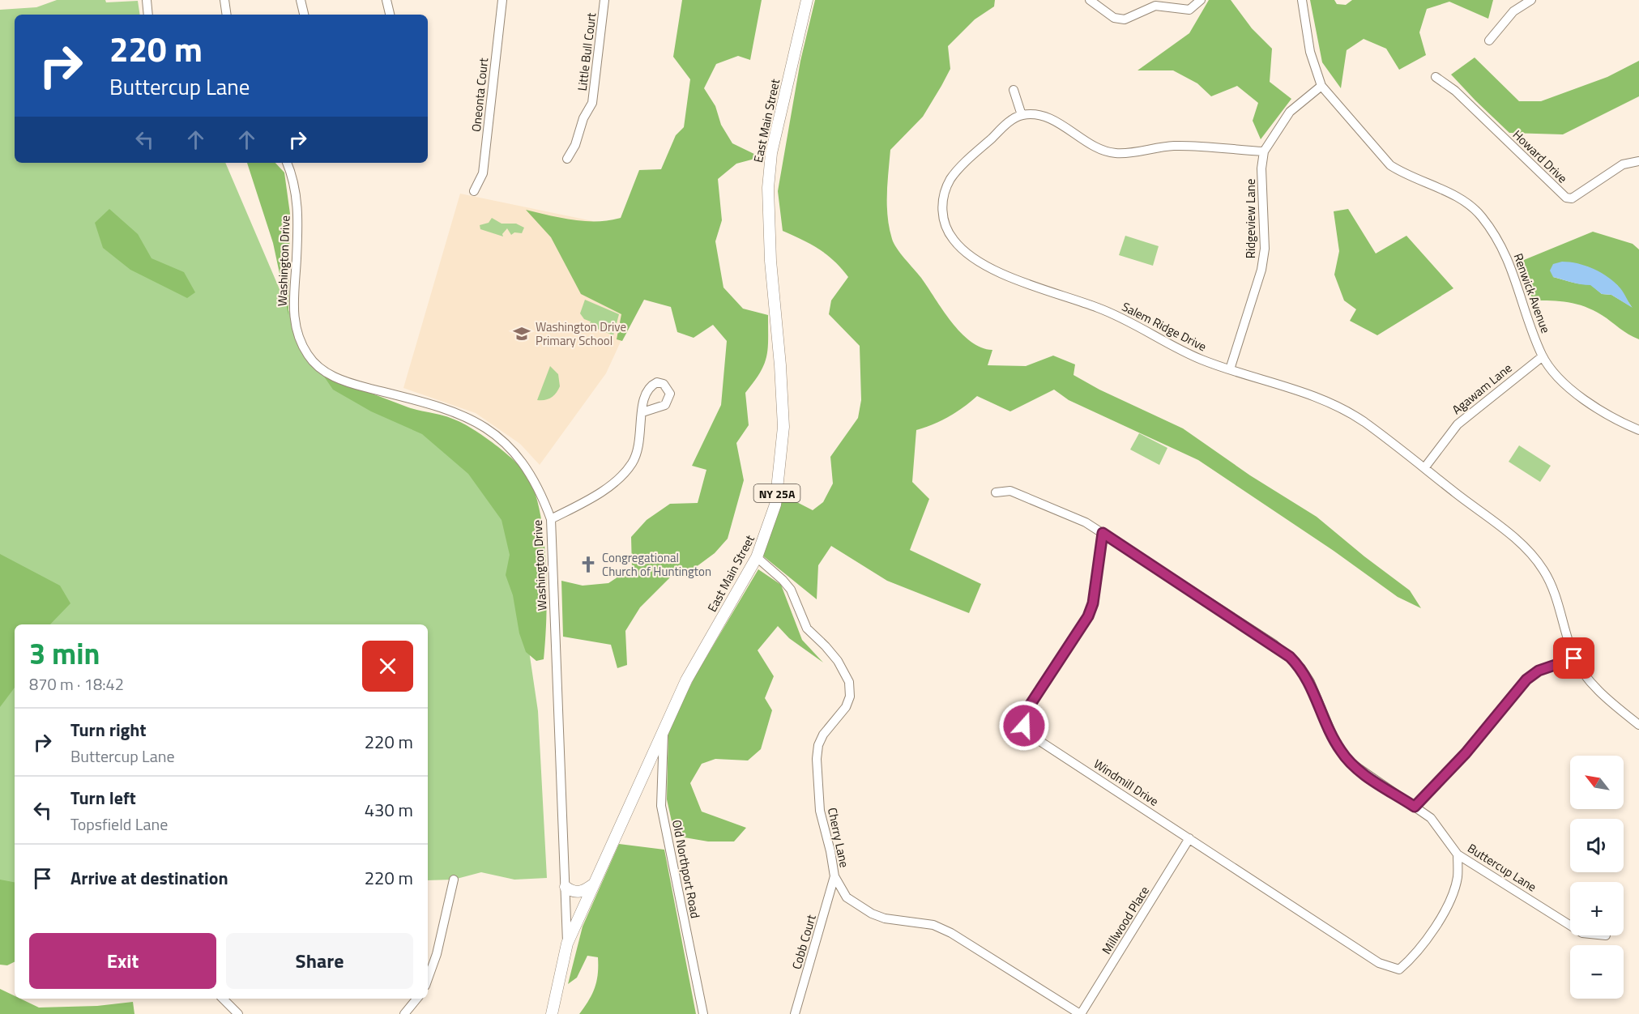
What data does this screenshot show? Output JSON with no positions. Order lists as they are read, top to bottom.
{
  "streets": {
    "main road": ["East Main Street", "NY 25A"],
    "street": [
      "Little Bull Court",
      "Oneonta Court",
      "Howard Drive",
      "Ridgeview Lane",
      "Washington Drive",
      "Renwick Avenue",
      "Salem Ridge Drive",
      "Agawam Lane",
      "Windmill Drive",
      "Cherry Lane",
      "Buttercup Lane",
      "Old Northport Road",
      "Millwood Place",
      "Cobb Court"
    ]
  },
  "crossings": [
    ["East Main Street", "Washington Drive"],
    ["East Main Street", "Cherry Lane"],
    ["East Main Street", "Old Northport Road"],
    ["Ridgeview Lane", "Renwick Avenue"],
    ["Ridgeview Lane", "Salem Ridge Drive"],
    ["Renwick Avenue", "Agawam Lane"],
    ["Salem Ridge Drive", "Agawam Lane"],
    ["Windmill Drive", "Buttercup Lane"],
    ["Windmill Drive", "Millwood Place"],
    ["Cherry Lane", "Millwood Place"],
    ["Cherry Lane", "Cobb Court"]
  ],
  "places": {
    "school or university": ["Washington Drive Primary School"],
    "church": ["Congregational Church of Huntington"]
  },
  "north": "top left",
  "page": {
    "turn": ["220 m", "Buttercup Lane"],
    "heading": ["3 min", "870 m · 18:42"],
    "list": [
      {
        "name": "Turn right",
        "note": "Buttercup Lane",
        "value": "220 m"
      },
      {
        "name": "Turn left",
        "note": "Topsfield Lane",
        "value": "430 m"
      },
      {
        "name": "Arrive at destination",
        "value": "220 m"
      }
    ],
    "map_buttons": ["+", "−"],
    "buttons": ["Exit", "Share"]
  }
}
